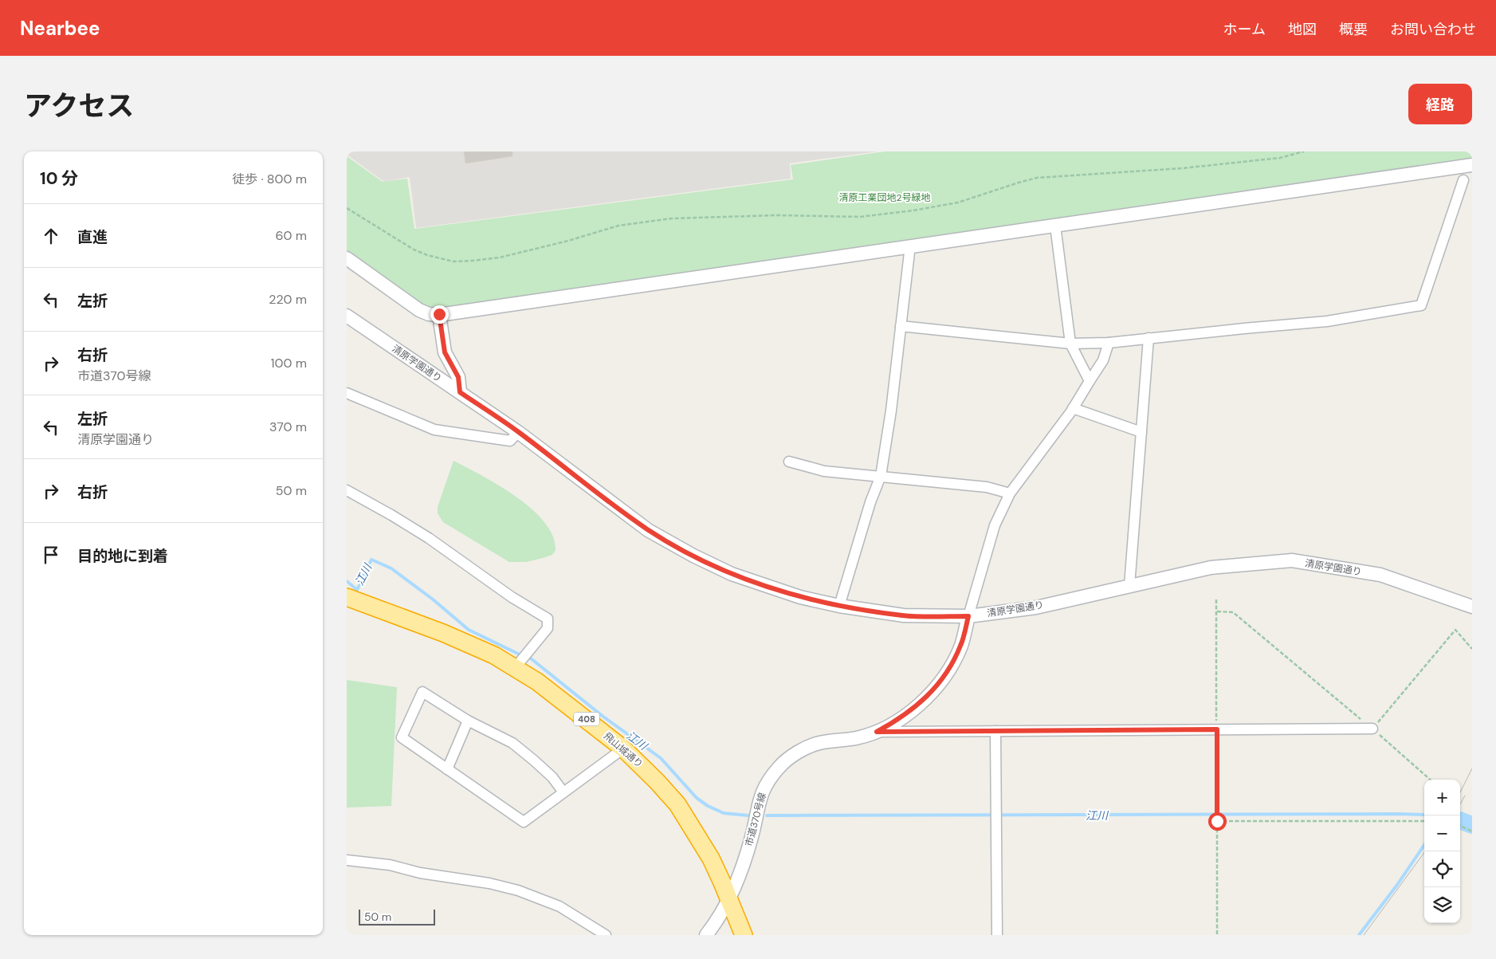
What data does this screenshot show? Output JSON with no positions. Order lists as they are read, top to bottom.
{
  "streets": {
    "highway": ["408", "飛山城通り"],
    "street": ["清原学園通り", "市道370号線"]
  },
  "crossings": [
    ["清原学園通り", "市道370号線"],
    ["飛山城通り", "市道370号線"]
  ],
  "water": ["江川"],
  "parks": ["清原工業団地2号緑地"],
  "scale_bar": "50 m",
  "page": {
    "header": "Nearbee",
    "nav": [
      "ホーム",
      "地図",
      "概要",
      "お問い合わせ"
    ],
    "title": "アクセス",
    "buttons": "経路",
    "heading": ["10 分", "徒歩 · 800 m"],
    "list": [
      ["直進", "60 m"],
      ["左折", "220 m"],
      ["右折", "市道370号線", "100 m"],
      ["左折", "清原学園通り", "370 m"],
      ["右折", "50 m"],
      "目的地に到着"
    ],
    "map_buttons": ["+", "−"],
    "scale": "50 m"
  }
}
